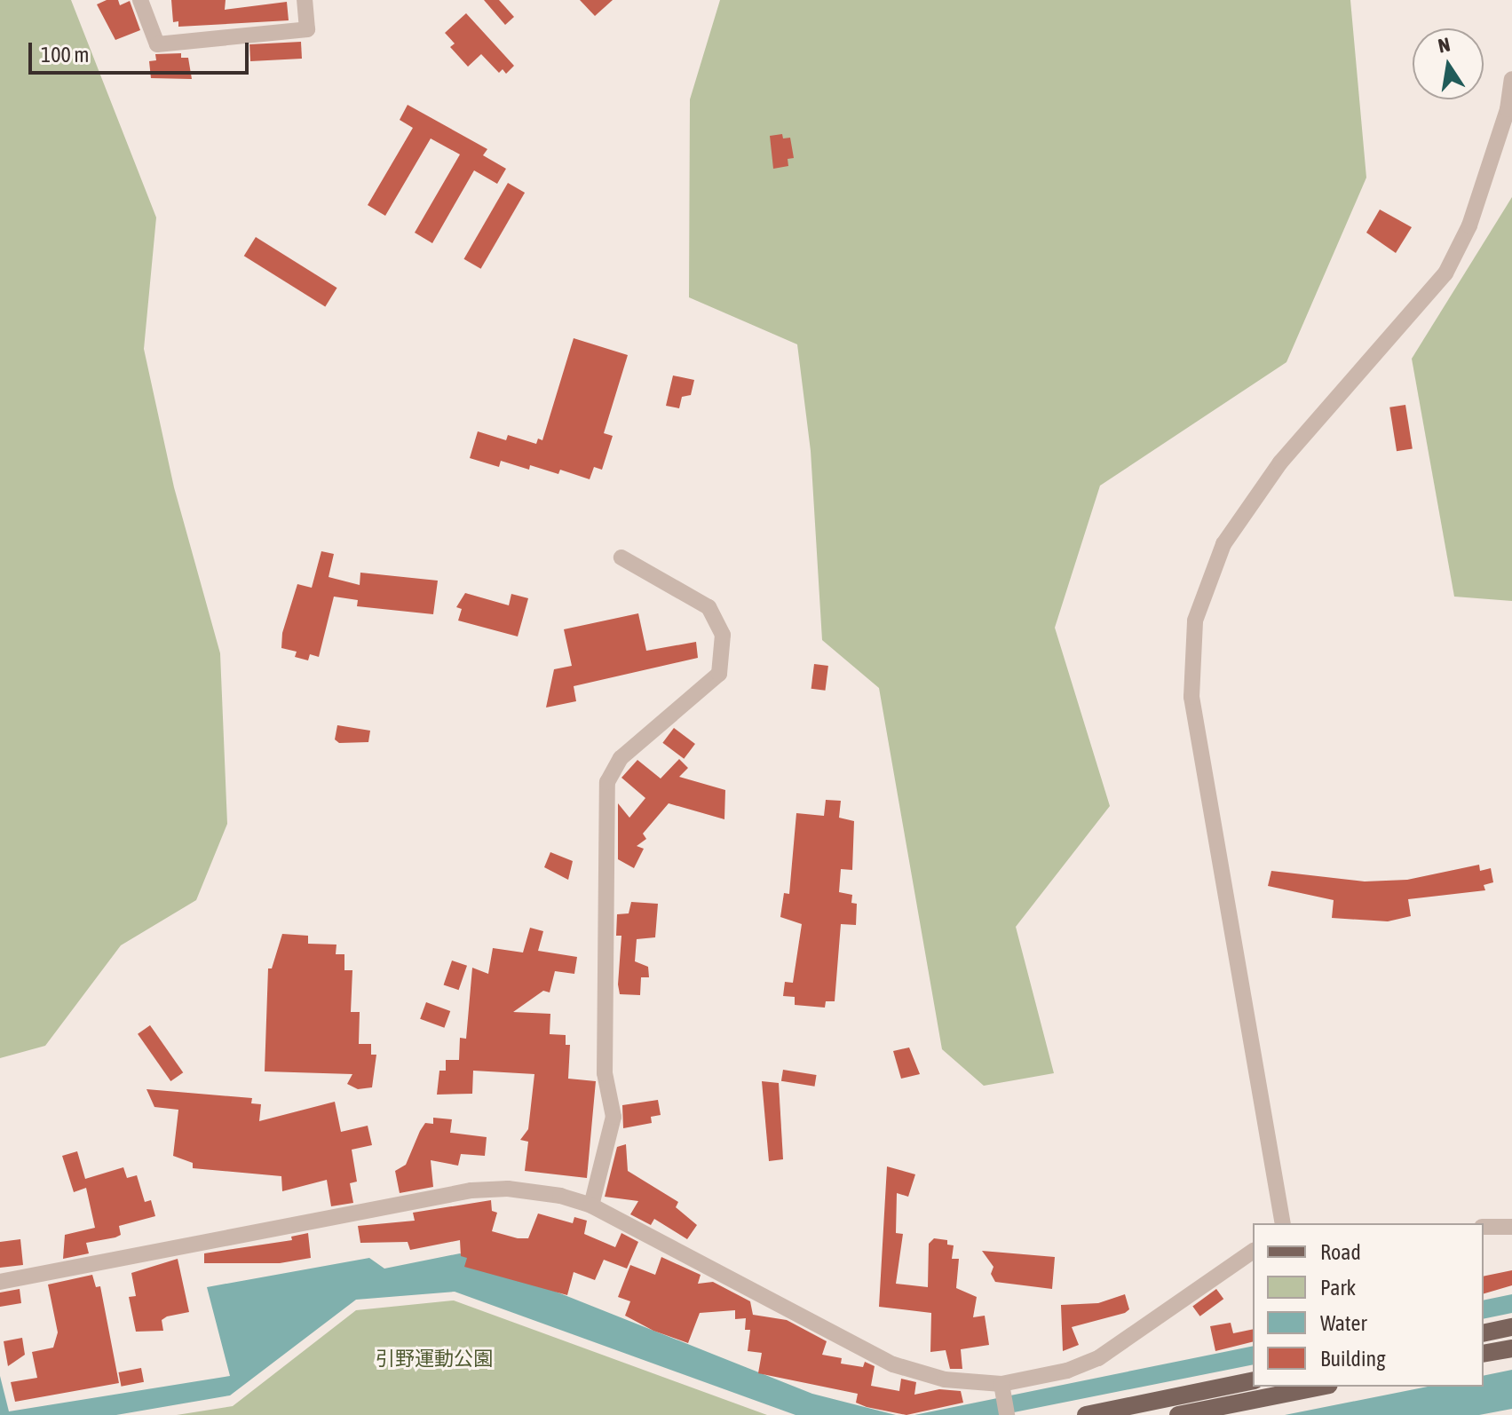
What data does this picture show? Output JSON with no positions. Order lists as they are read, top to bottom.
{
  "parks": ["引野運動公園"],
  "legend": [
    "Road",
    "Park",
    "Water",
    "Building"
  ],
  "scale_bar": "100 m",
  "north": "top"
}
